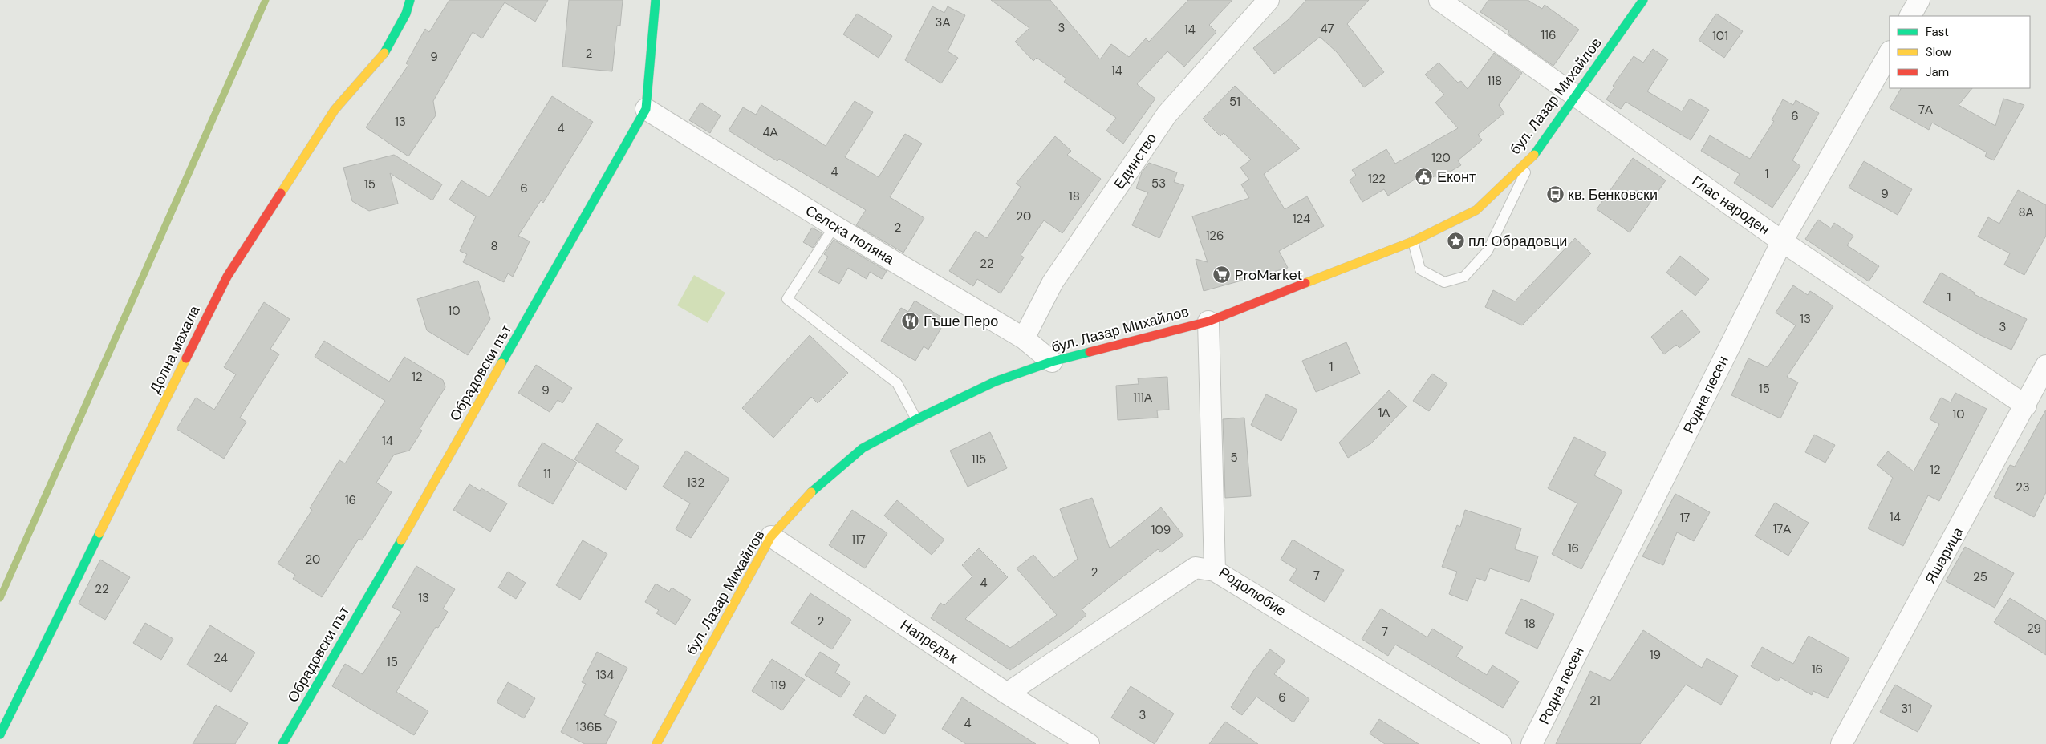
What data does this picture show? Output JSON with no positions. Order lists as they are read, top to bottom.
{
  "streets": {
    "street": [
      "бул. Лазар Михайлов",
      "Единство",
      "Глас народен",
      "Селска поляна",
      "Долна махала",
      "Обрадовски път",
      "Родна песен",
      "Яшарица",
      "Родолюбие",
      "Напредък"
    ]
  },
  "crossings": [
    ["бул. Лазар Михайлов", "Глас народен"],
    ["бул. Лазар Михайлов", "Селска поляна"],
    ["бул. Лазар Михайлов", "Родолюбие"],
    ["бул. Лазар Михайлов", "Напредък"],
    ["Единство", "Селска поляна"],
    ["Глас народен", "Родна песен"],
    ["Глас народен", "Яшарица"],
    ["Селска поляна", "Обрадовски път"]
  ],
  "places": {
    "public building": ["Еконт"],
    "bus stop": ["кв. Бенковски"],
    "place": ["пл. Обрадовци"],
    "supermarket": ["ProMarket"],
    "restaurant": ["Гъше Перо"]
  },
  "house_numbers": [
    "3А",
    "3",
    "47",
    "14",
    "116",
    "101",
    "2",
    "9",
    "14",
    "118",
    "51",
    "7А",
    "6",
    "13",
    "4",
    "4А",
    "120",
    "4",
    "1",
    "122",
    "53",
    "15",
    "6",
    "9",
    "18",
    "8А",
    "20",
    "124",
    "2",
    "126",
    "8",
    "22",
    "1",
    "10",
    "13",
    "3",
    "1",
    "12",
    "15",
    "9",
    "111А",
    "1А",
    "10",
    "14",
    "5",
    "115",
    "12",
    "11",
    "132",
    "23",
    "16",
    "14",
    "17",
    "17А",
    "109",
    "117",
    "16",
    "20",
    "2",
    "7",
    "25",
    "4",
    "22",
    "13",
    "2",
    "18",
    "29",
    "7",
    "19",
    "24",
    "15",
    "16",
    "134",
    "119",
    "6",
    "21",
    "31",
    "3",
    "4",
    "136Б"
  ],
  "legend": ["Fast", "Slow", "Jam"]
}
